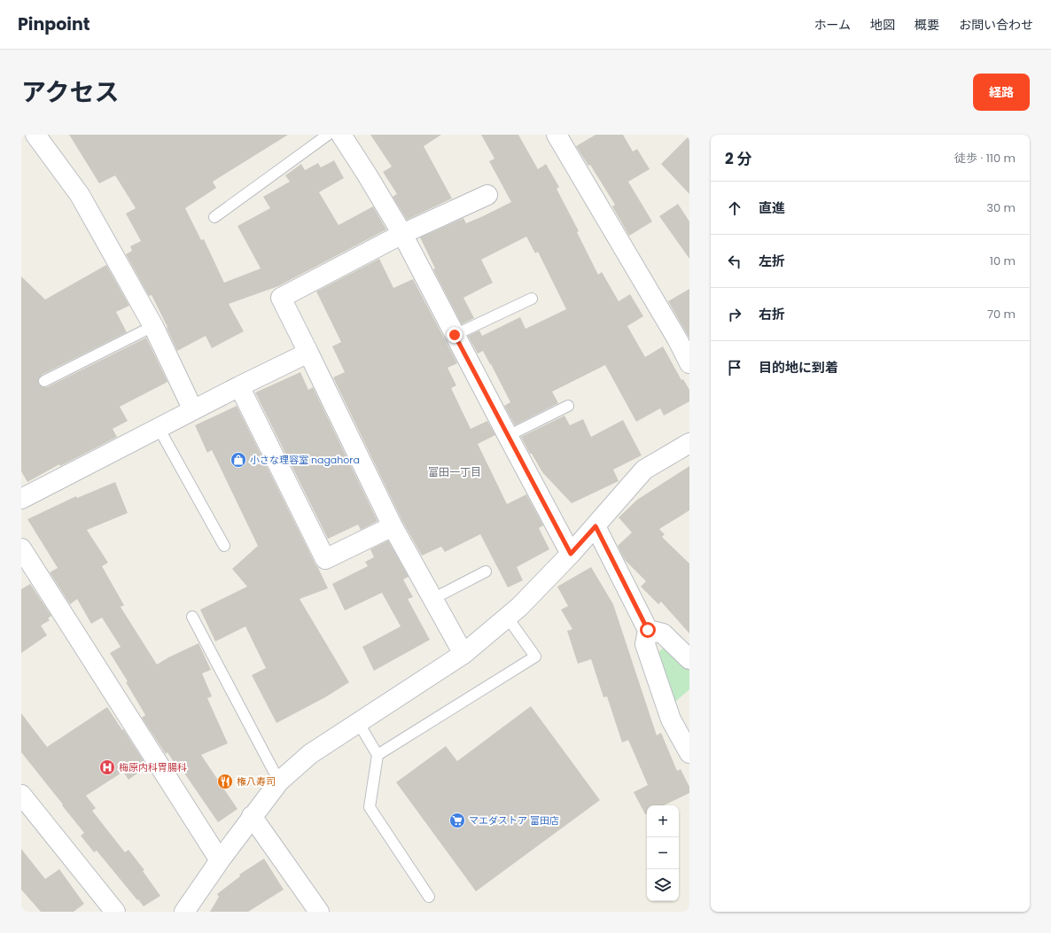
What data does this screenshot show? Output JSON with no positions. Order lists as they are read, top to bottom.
{
  "districts": ["富田一丁目"],
  "places": {
    "shop": ["小さな理容室 nagahora"],
    "hospital": ["梅原内科胃腸科"],
    "restaurant": ["権八寿司"],
    "supermarket": ["マエダストア 富田店"]
  },
  "page": {
    "header": "Pinpoint",
    "nav": [
      "ホーム",
      "地図",
      "概要",
      "お問い合わせ"
    ],
    "title": "アクセス",
    "buttons": "経路",
    "heading": ["2 分", "徒歩 · 110 m"],
    "list": [
      ["直進", "30 m"],
      ["左折", "10 m"],
      ["右折", "70 m"],
      "目的地に到着"
    ],
    "map_buttons": ["+", "−"]
  }
}
